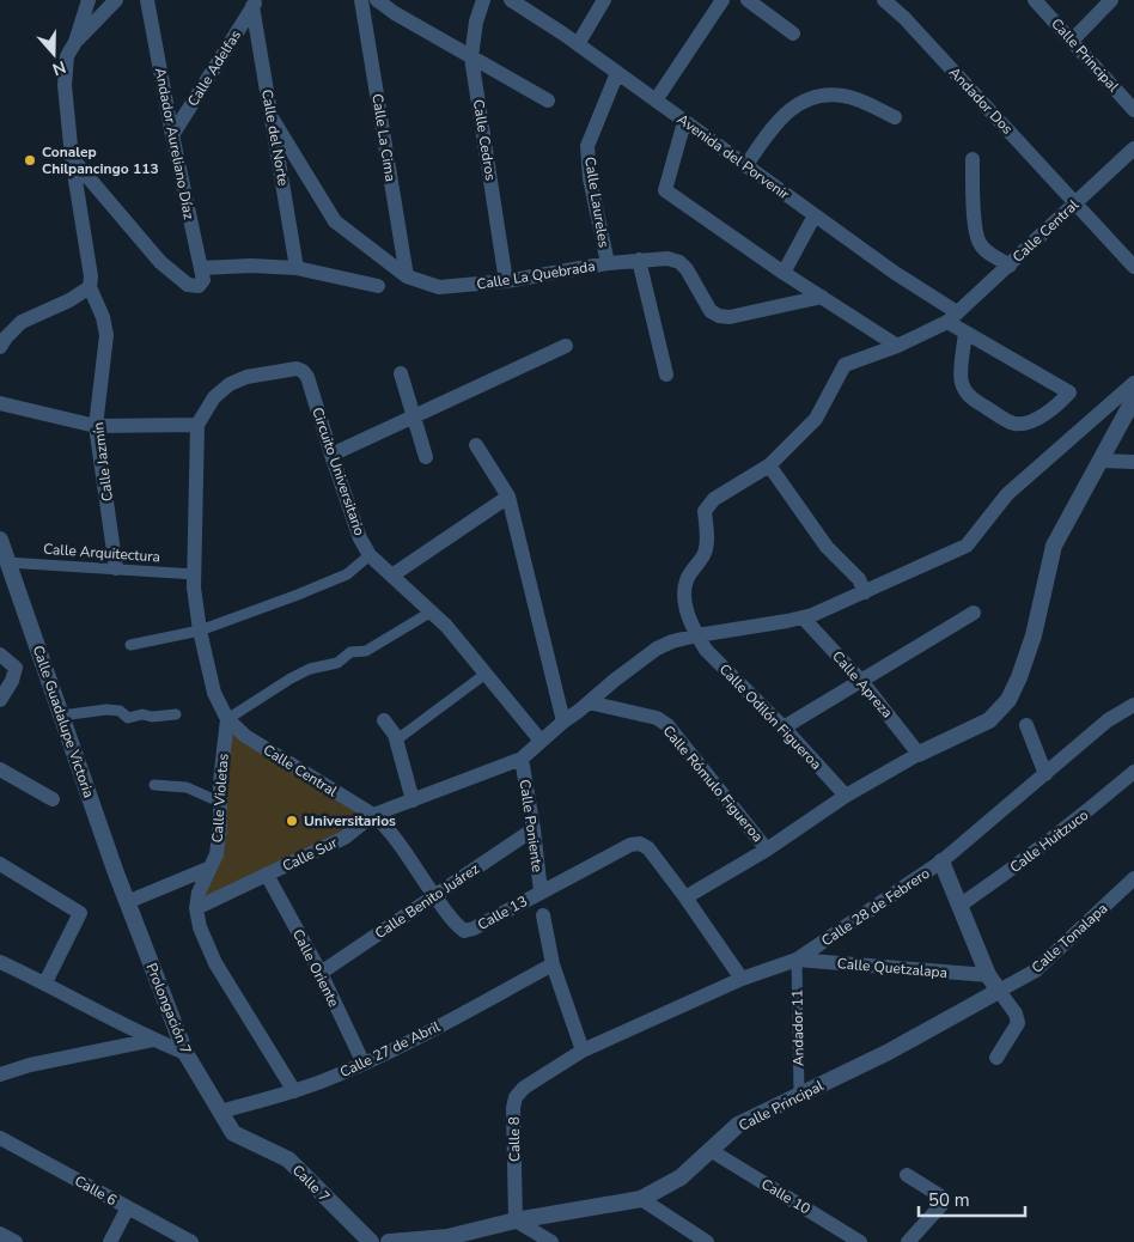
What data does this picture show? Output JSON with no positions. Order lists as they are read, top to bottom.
{
  "streets": {
    "street": [
      "Calle Principal",
      "Calle Adelfas",
      "Andador Dos",
      "Calle del Norte",
      "Calle La Cima",
      "Calle Cedros",
      "Andador Aureliano Díaz",
      "Avenida del Porvenir",
      "Calle Laureles",
      "Calle Central",
      "Calle La Quebrada",
      "Calle Jazmín",
      "Circuito Universitario",
      "Calle Arquitectura",
      "Calle Apreza",
      "Calle Odilón Figueroa",
      "Calle Guadalupe Victoria",
      "Calle Rómulo Figueroa",
      "Calle Violetas",
      "Calle Poniente",
      "Calle Huitzuco",
      "Calle Sur",
      "Calle Benito Juárez",
      "Calle 28 de Febrero",
      "Calle 13",
      "Calle Tonalapa",
      "Calle Oriente",
      "Calle Quetzalapa",
      "Prolongación 7",
      "Andador 11",
      "Calle 27 de Abril",
      "Calle 8",
      "Calle 7",
      "Calle 6",
      "Calle 10"
    ]
  },
  "crossings": [
    ["Calle Principal", "Calle Tonalapa"],
    ["Calle Principal", "Andador 11"],
    ["Calle Principal", "Calle 8"],
    ["Calle Principal", "Calle 10"],
    ["Calle Adelfas", "Calle del Norte"],
    ["Calle Adelfas", "Andador Aureliano Díaz"],
    ["Andador Dos", "Calle Central"],
    ["Calle del Norte", "Calle La Quebrada"],
    ["Calle La Cima", "Calle La Quebrada"],
    ["Calle Cedros", "Calle La Quebrada"],
    ["Avenida del Porvenir", "Calle Laureles"],
    ["Avenida del Porvenir", "Calle Central"],
    ["Calle Laureles", "Calle La Quebrada"],
    ["Calle Central", "Calle Odilón Figueroa"],
    ["Calle Central", "Calle Violetas"],
    ["Calle Central", "Calle Sur"],
    ["Calle Central", "Calle Benito Juárez"],
    ["Calle Central", "Calle 13"],
    ["Calle Jazmín", "Calle Arquitectura"],
    ["Calle Arquitectura", "Calle Guadalupe Victoria"],
    ["Calle Guadalupe Victoria", "Prolongación 7"],
    ["Calle Violetas", "Calle Sur"],
    ["Calle Poniente", "Calle Sur"],
    ["Calle Poniente", "Calle Benito Juárez"],
    ["Calle Poniente", "Calle 13"],
    ["Calle Sur", "Calle Oriente"],
    ["Calle Benito Juárez", "Calle Oriente"],
    ["Calle 28 de Febrero", "Calle Quetzalapa"],
    ["Calle 28 de Febrero", "Andador 11"],
    ["Calle 28 de Febrero", "Calle 8"],
    ["Calle Oriente", "Calle 27 de Abril"],
    ["Calle Quetzalapa", "Andador 11"],
    ["Prolongación 7", "Calle 27 de Abril"],
    ["Prolongación 7", "Calle 7"],
    ["Calle 27 de Abril", "Calle 7"]
  ],
  "places": ["Conalep Chilpancingo 113", "Universitarios"],
  "scale_bar": "50 m",
  "north": "bottom"
}
